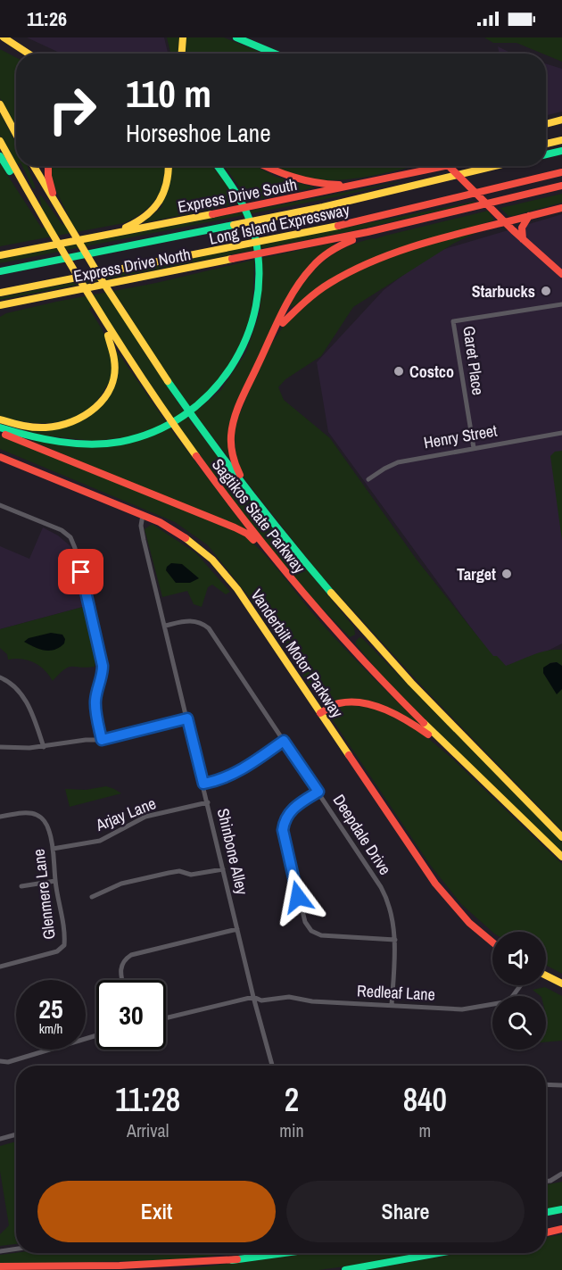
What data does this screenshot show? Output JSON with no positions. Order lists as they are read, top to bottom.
{
  "streets": {
    "main road": [
      "Express Drive South",
      "Long Island Expressway",
      "Express Drive North",
      "Sagtikos State Parkway",
      "Vanderbilt Motor Parkway"
    ],
    "street": [
      "Garet Place",
      "Henry Street",
      "Arjay Lane",
      "Deepdale Drive",
      "Shinbone Alley",
      "Glenmere Lane",
      "Redleaf Lane"
    ]
  },
  "crossings": [
    ["Garet Place", "Henry Street"],
    ["Vanderbilt Motor Parkway", "Shinbone Alley"],
    ["Arjay Lane", "Shinbone Alley"],
    ["Arjay Lane", "Glenmere Lane"],
    ["Deepdale Drive", "Shinbone Alley"],
    ["Deepdale Drive", "Redleaf Lane"],
    ["Shinbone Alley", "Redleaf Lane"]
  ],
  "places": ["Starbucks", "Costco", "Target"],
  "page": {
    "status": "11:26",
    "turn": ["110 m", "Horseshoe Lane"],
    "speed": "25 km/h",
    "limit": "30",
    "eta": [
      "11:28",
      "Arrival",
      "2",
      "min",
      "840",
      "m"
    ],
    "buttons": ["Exit", "Share"]
  }
}
